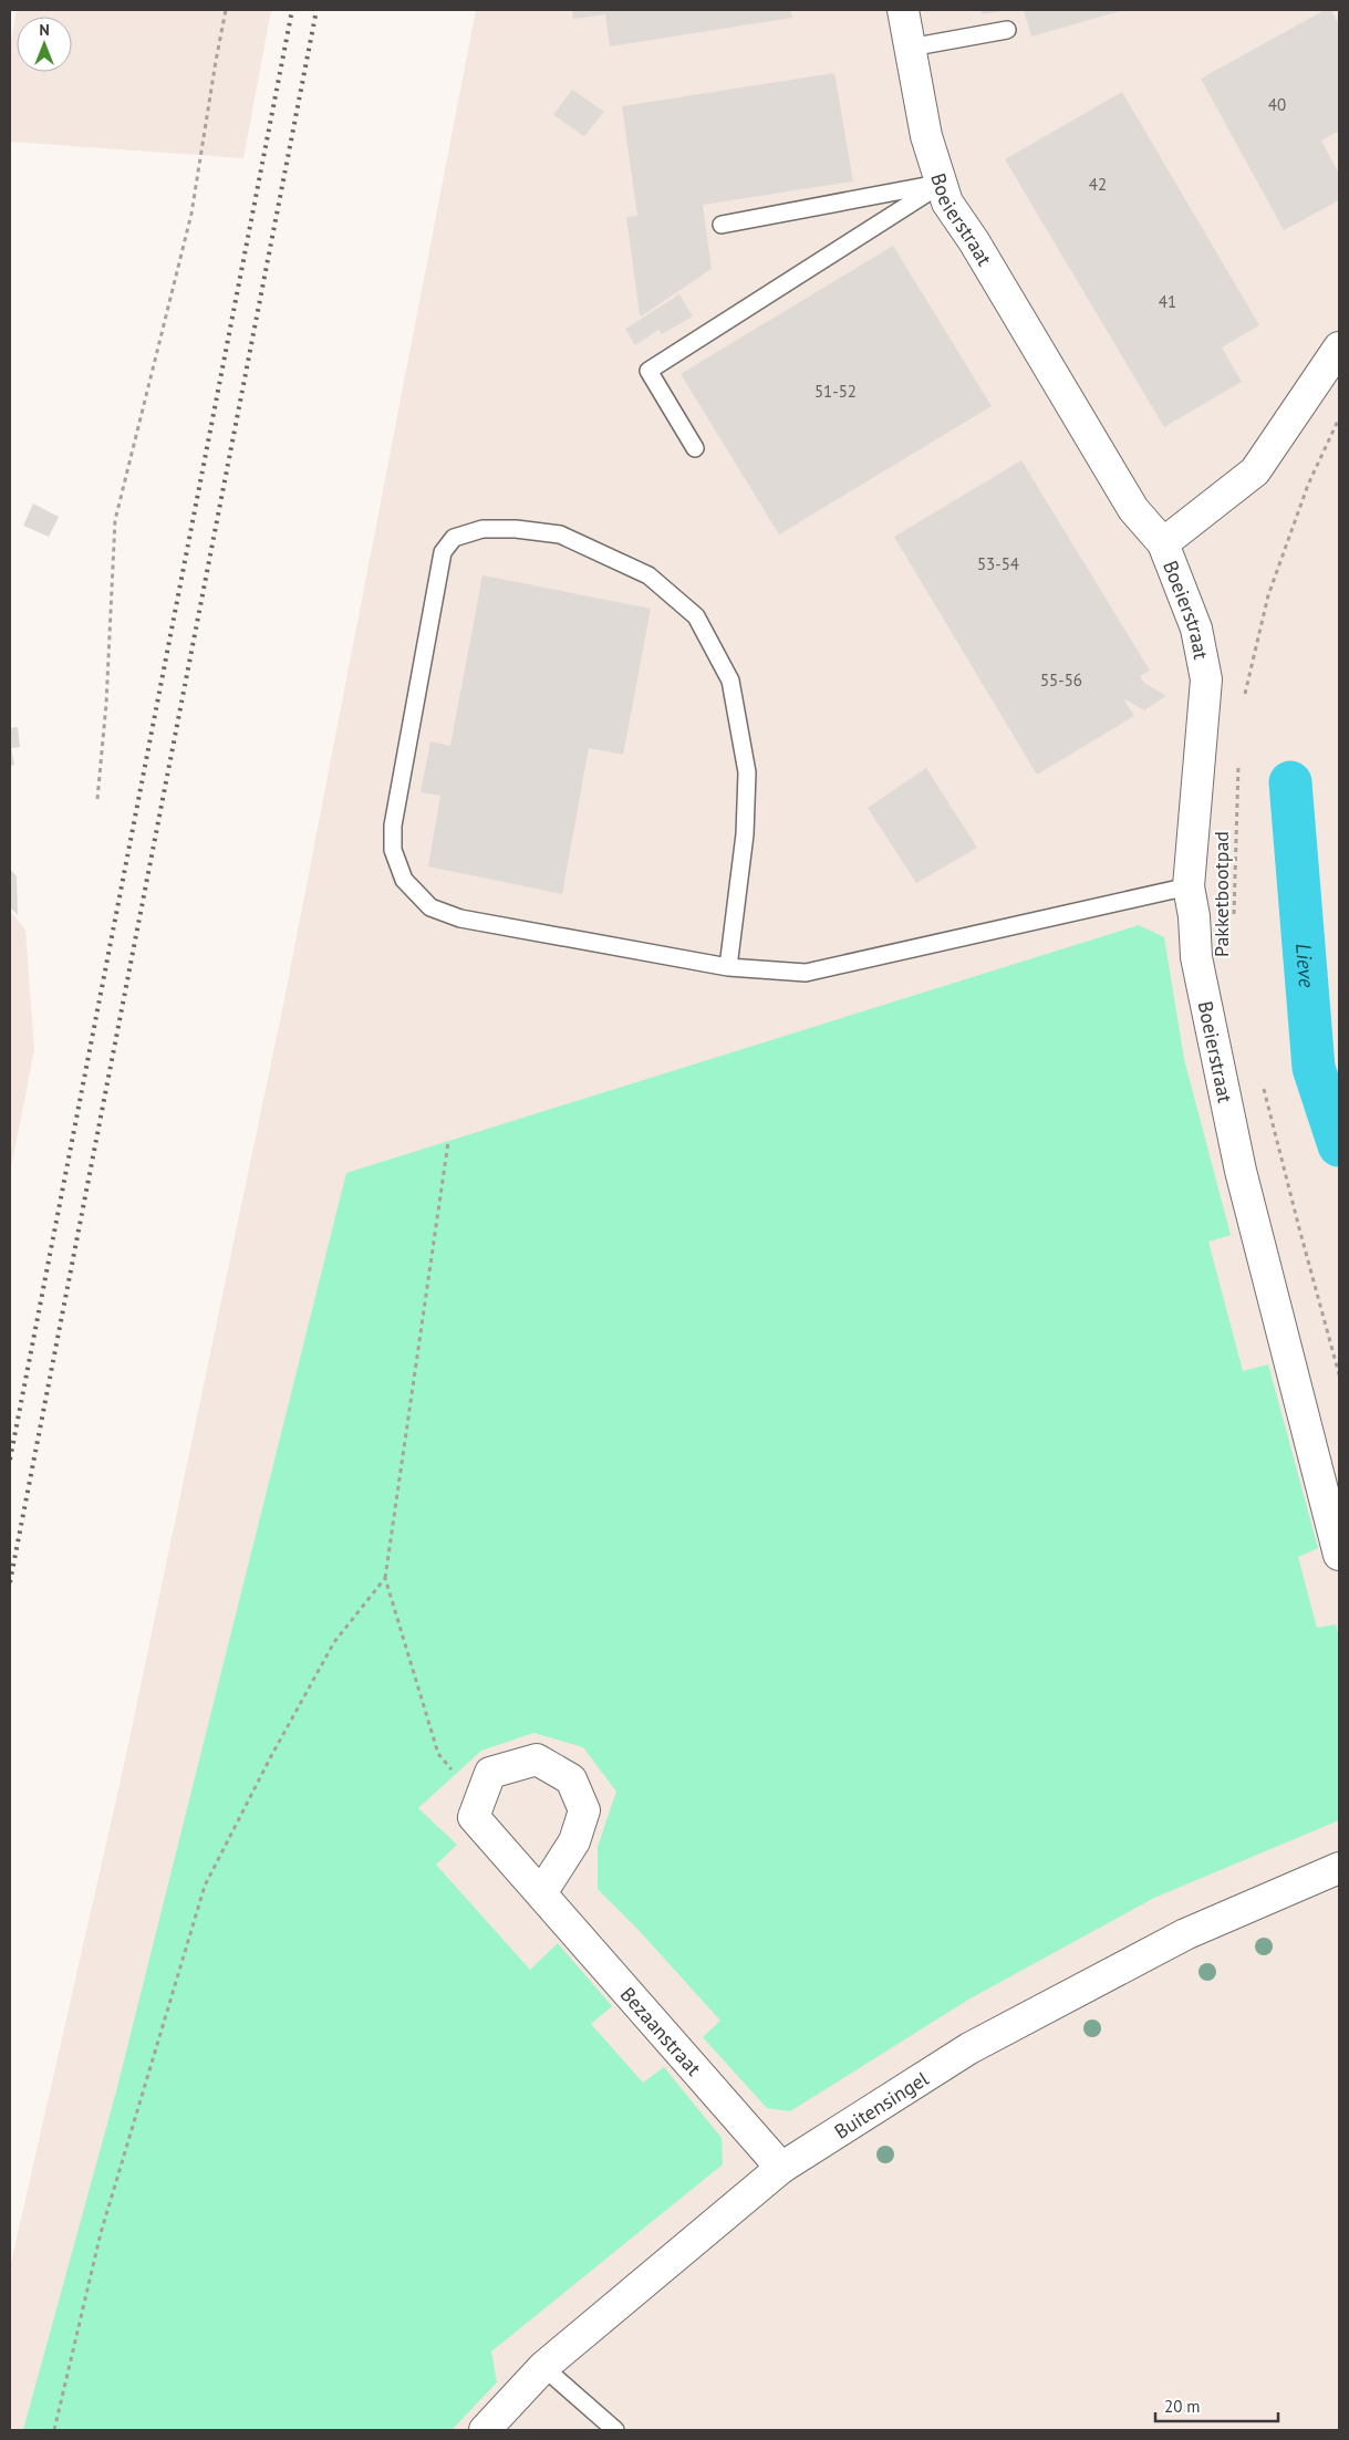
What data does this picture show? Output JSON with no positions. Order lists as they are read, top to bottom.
{
  "streets": {
    "street": ["Boeierstraat", "Bezaanstraat", "Buitensingel"],
    "path": ["Pakketbootpad"]
  },
  "crossings": [
    ["Bezaanstraat", "Buitensingel"]
  ],
  "water": ["Lieve"],
  "house_numbers": [
    "40",
    "42",
    "41",
    "51-52",
    "53-54",
    "55-56"
  ],
  "scale_bar": "20 m",
  "north": "top"
}
